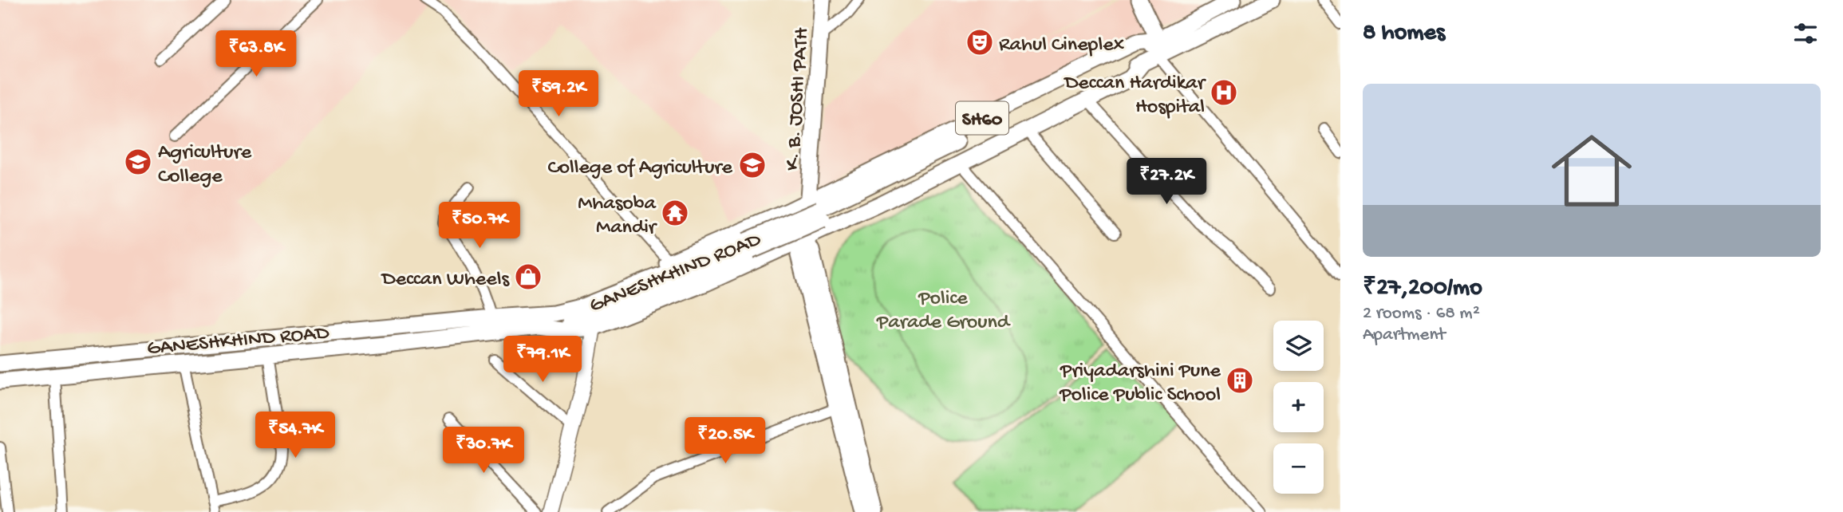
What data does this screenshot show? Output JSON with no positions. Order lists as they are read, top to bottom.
{
  "streets": {
    "main road": ["K. B. JOSHI PATH", "SH60", "GANESHKHIND ROAD"]
  },
  "crossings": [
    ["K. B. JOSHI PATH", "GANESHKHIND ROAD"]
  ],
  "parks": ["Police Parade Ground"],
  "places": {
    "theatre": ["Rahul Cineplex"],
    "hospital": ["Deccan Hardikar Hospital"],
    "school or university": ["Agriculture College", "College of Agriculture"],
    "temple": ["Mhasoba Mandir"],
    "shop": ["Deccan Wheels"],
    "building": ["Priyadarshini Pune Police Public School"]
  },
  "page": {
    "heading": "8 homes",
    "price": [
      "₹63.8K",
      "₹59.2K",
      "₹27.2K",
      "₹50.7K",
      "₹79.1K",
      "₹54.7K",
      "₹20.5K",
      "₹30.7K"
    ],
    "list": [
      {
        "name": "₹27,200/mo",
        "note": "2 rooms · 68 m² · Apartment"
      }
    ],
    "map_buttons": ["+", "−"]
  }
}
